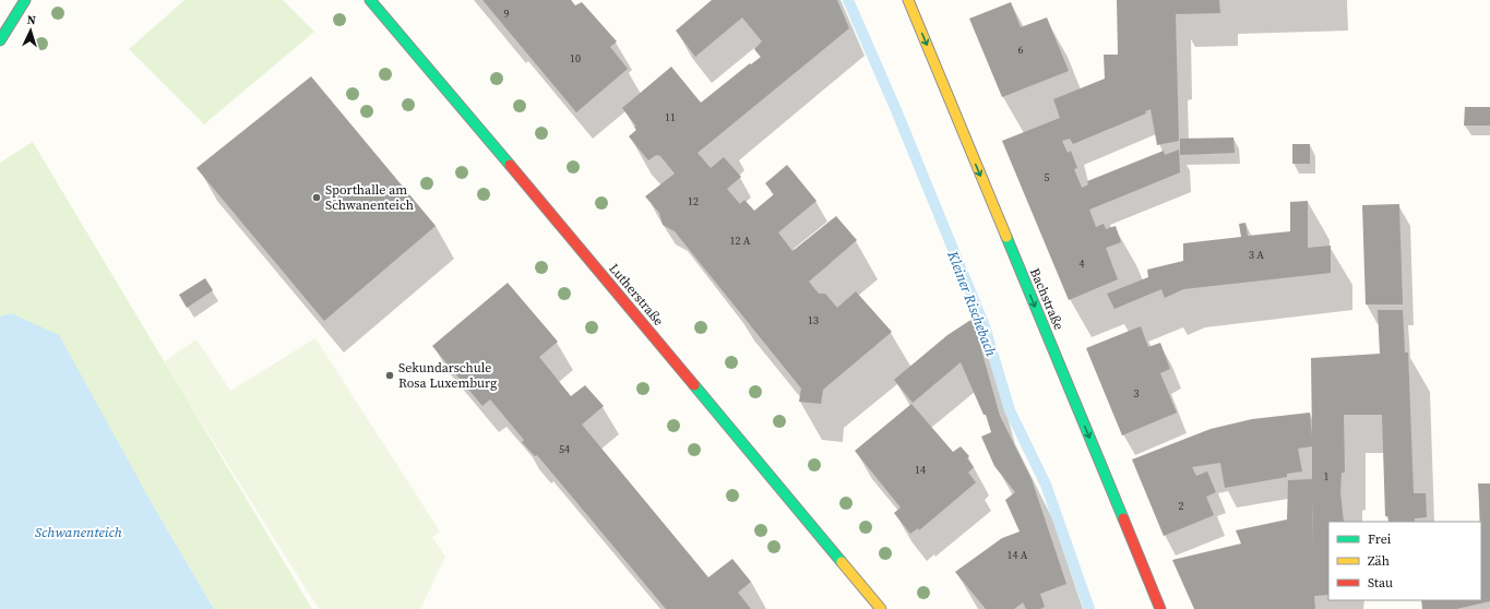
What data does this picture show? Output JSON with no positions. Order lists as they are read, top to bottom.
{
  "streets": {
    "street": ["Lutherstraße", "Bachstraße"]
  },
  "one_way": ["Bachstraße"],
  "water": ["Kleiner Rischebach", "Schwanenteich"],
  "places": ["Sporthalle am Schwanenteich", "Sekundarschule Rosa Luxemburg"],
  "house_numbers": [
    "9",
    "6",
    "10",
    "11",
    "5",
    "12",
    "12 A",
    "3 A",
    "4",
    "13",
    "3",
    "54",
    "14",
    "1",
    "2",
    "14 A"
  ],
  "legend": ["Frei", "Zäh", "Stau"],
  "north": "top"
}
